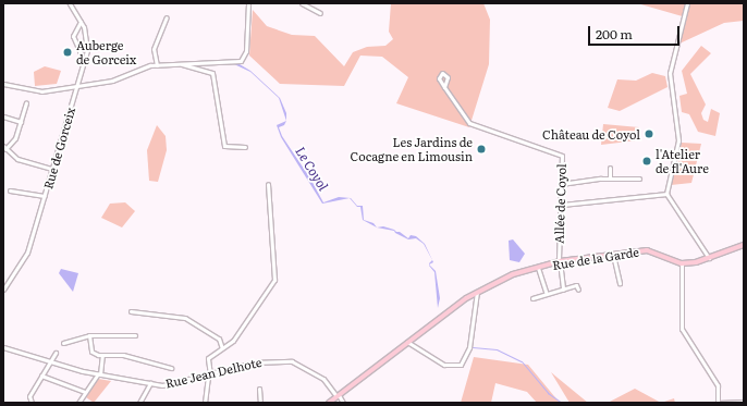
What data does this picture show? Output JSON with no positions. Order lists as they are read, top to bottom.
{
  "streets": {
    "main road": ["Rue de la Garde"],
    "street": ["Rue de Gorceix", "Allée de Coyol", "Rue Jean Delhote"]
  },
  "crossings": [
    ["Allée de Coyol", "Rue de la Garde"],
    ["Rue de la Garde", "Rue Jean Delhote"]
  ],
  "water": ["Le Coyol"],
  "places": [
    "Auberge de Gorceix",
    "Château de Coyol",
    "Les Jardins de Cocagne en Limousin",
    "l'Atelier de fl'Aure"
  ],
  "scale_bar": "200 m"
}
